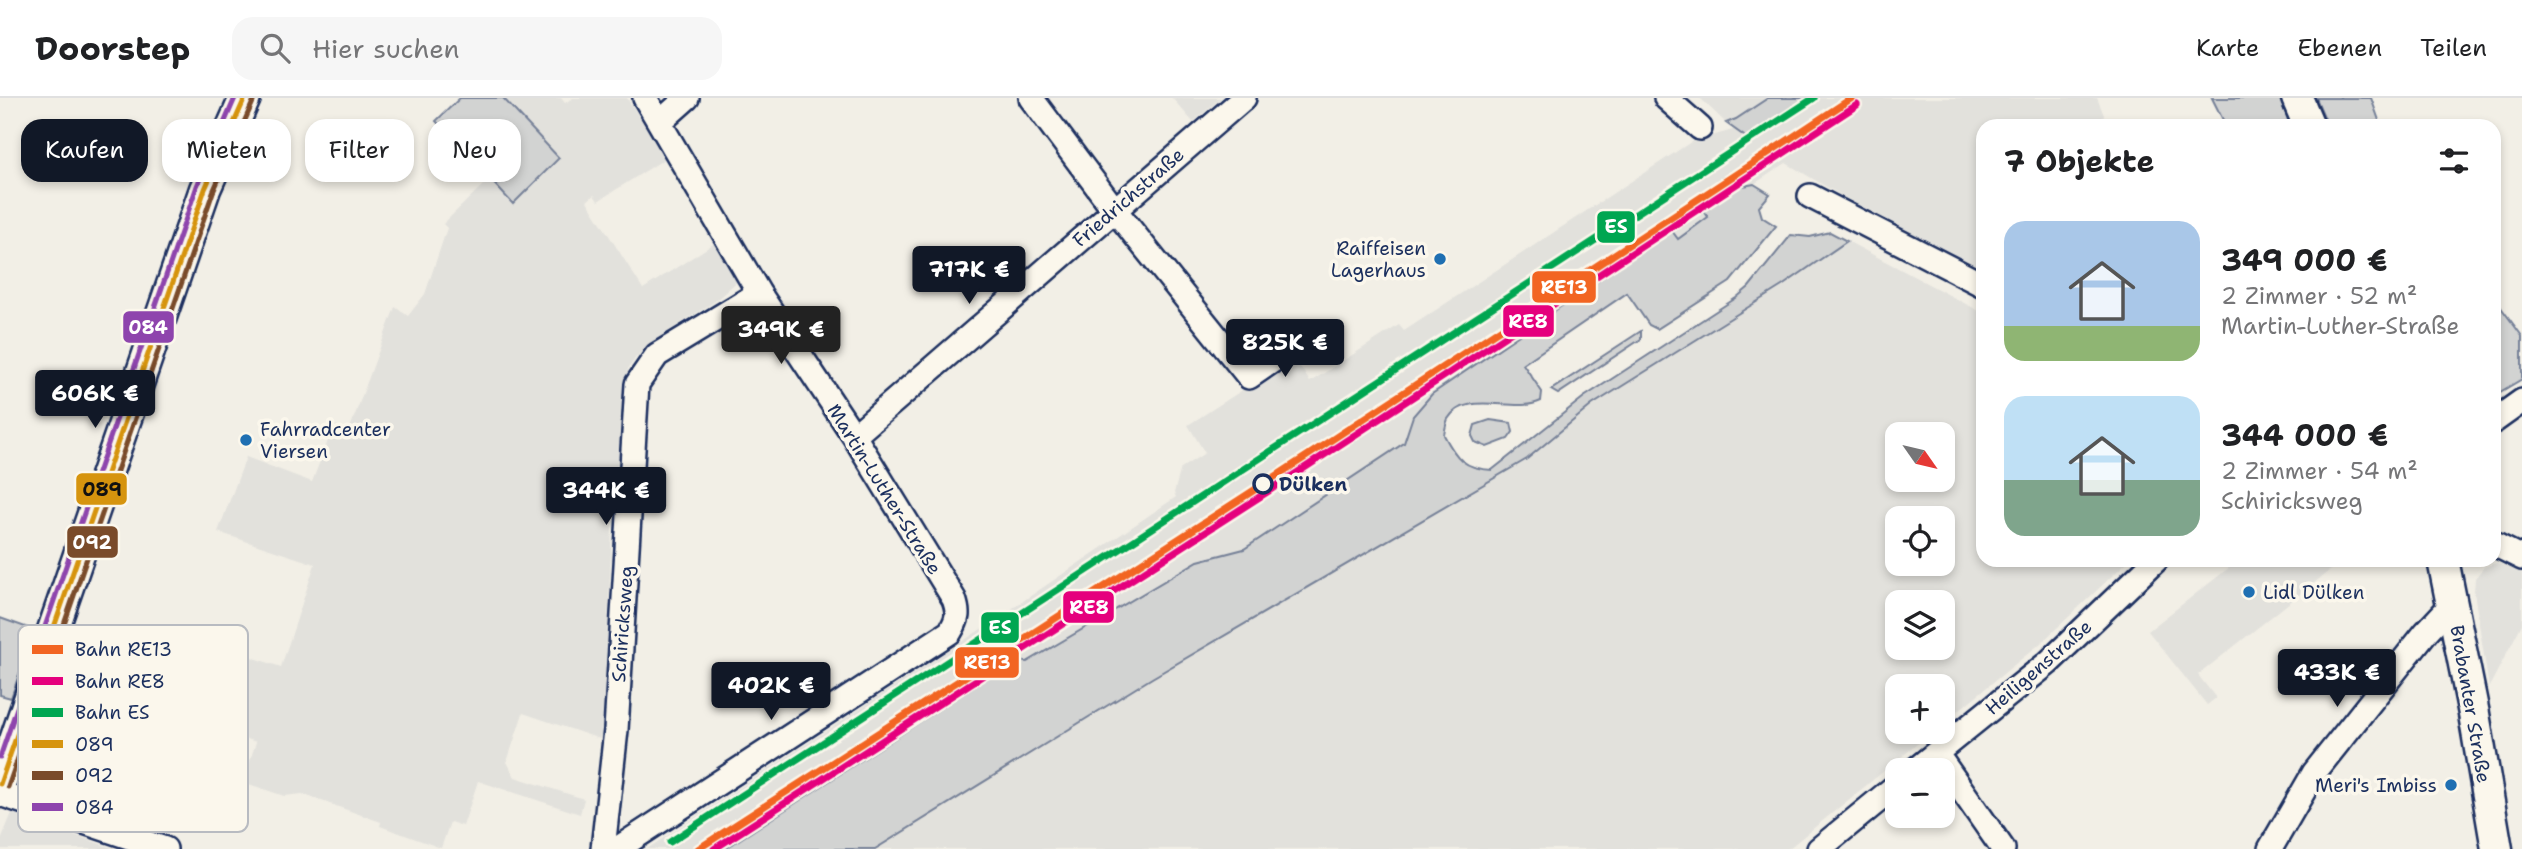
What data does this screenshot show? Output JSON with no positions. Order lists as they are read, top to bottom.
{
  "streets": {
    "main road": ["Brabanter Straße"],
    "street": [
      "Friedrichstraße",
      "Martin-Luther-Straße",
      "Schiricksweg",
      "Heiligenstraße"
    ]
  },
  "crossings": [
    ["Friedrichstraße", "Martin-Luther-Straße"],
    ["Martin-Luther-Straße", "Schiricksweg"]
  ],
  "places": [
    "Raiffeisen Lagerhaus",
    "Fahrradcenter Viersen",
    "Dülken",
    "Lidl Dülken",
    "Meri's Imbiss"
  ],
  "lines": [
    "rail line RE13",
    "rail line ES",
    "transit line 089",
    "transit line 084",
    "transit line 092",
    "rail line RE8"
  ],
  "legend": [
    "Bahn RE13",
    "Bahn RE8",
    "Bahn ES",
    "089",
    "092",
    "084"
  ],
  "north": "bottom right",
  "page": {
    "header": "Doorstep",
    "search": "Hier suchen",
    "nav": ["Karte", "Ebenen", "Teilen"],
    "chip": [
      "Kaufen",
      "Mieten",
      "Filter",
      "Neu"
    ],
    "heading": "7 Objekte",
    "list": [
      {
        "name": "349 000 €",
        "note": "2 Zimmer · 52 m² · Martin-Luther-Straße"
      },
      {
        "name": "344 000 €",
        "note": "2 Zimmer · 54 m² · Schiricksweg"
      }
    ],
    "price": [
      "717K €",
      "349K €",
      "825K €",
      "606K €",
      "344K €",
      "433K €",
      "402K €"
    ],
    "map_buttons": ["+", "−"]
  }
}
